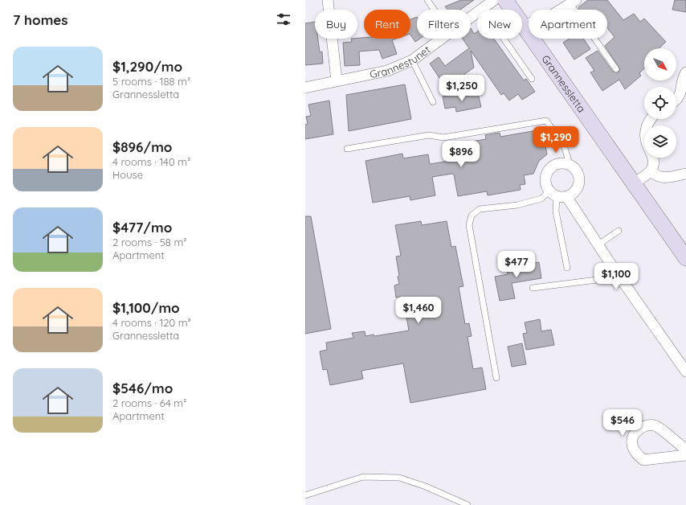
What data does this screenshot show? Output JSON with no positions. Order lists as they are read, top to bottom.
{
  "streets": {
    "main road": ["Grannessletta"],
    "street": ["Grannestunet"]
  },
  "north": "bottom right",
  "page": {
    "heading": "7 homes",
    "chip": [
      "Buy",
      "Rent",
      "Filters",
      "New",
      "Apartment"
    ],
    "list": [
      {
        "name": "$1,290/mo",
        "note": "5 rooms · 188 m² · Grannessletta"
      },
      {
        "name": "$896/mo",
        "note": "4 rooms · 140 m² · House"
      },
      {
        "name": "$477/mo",
        "note": "2 rooms · 58 m² · Apartment"
      },
      {
        "name": "$1,100/mo",
        "note": "4 rooms · 120 m² · Grannessletta"
      },
      {
        "name": "$546/mo",
        "note": "2 rooms · 64 m² · Apartment"
      }
    ],
    "price": [
      "$1,250",
      "$1,290",
      "$896",
      "$477",
      "$1,100",
      "$1,460",
      "$546"
    ]
  }
}
